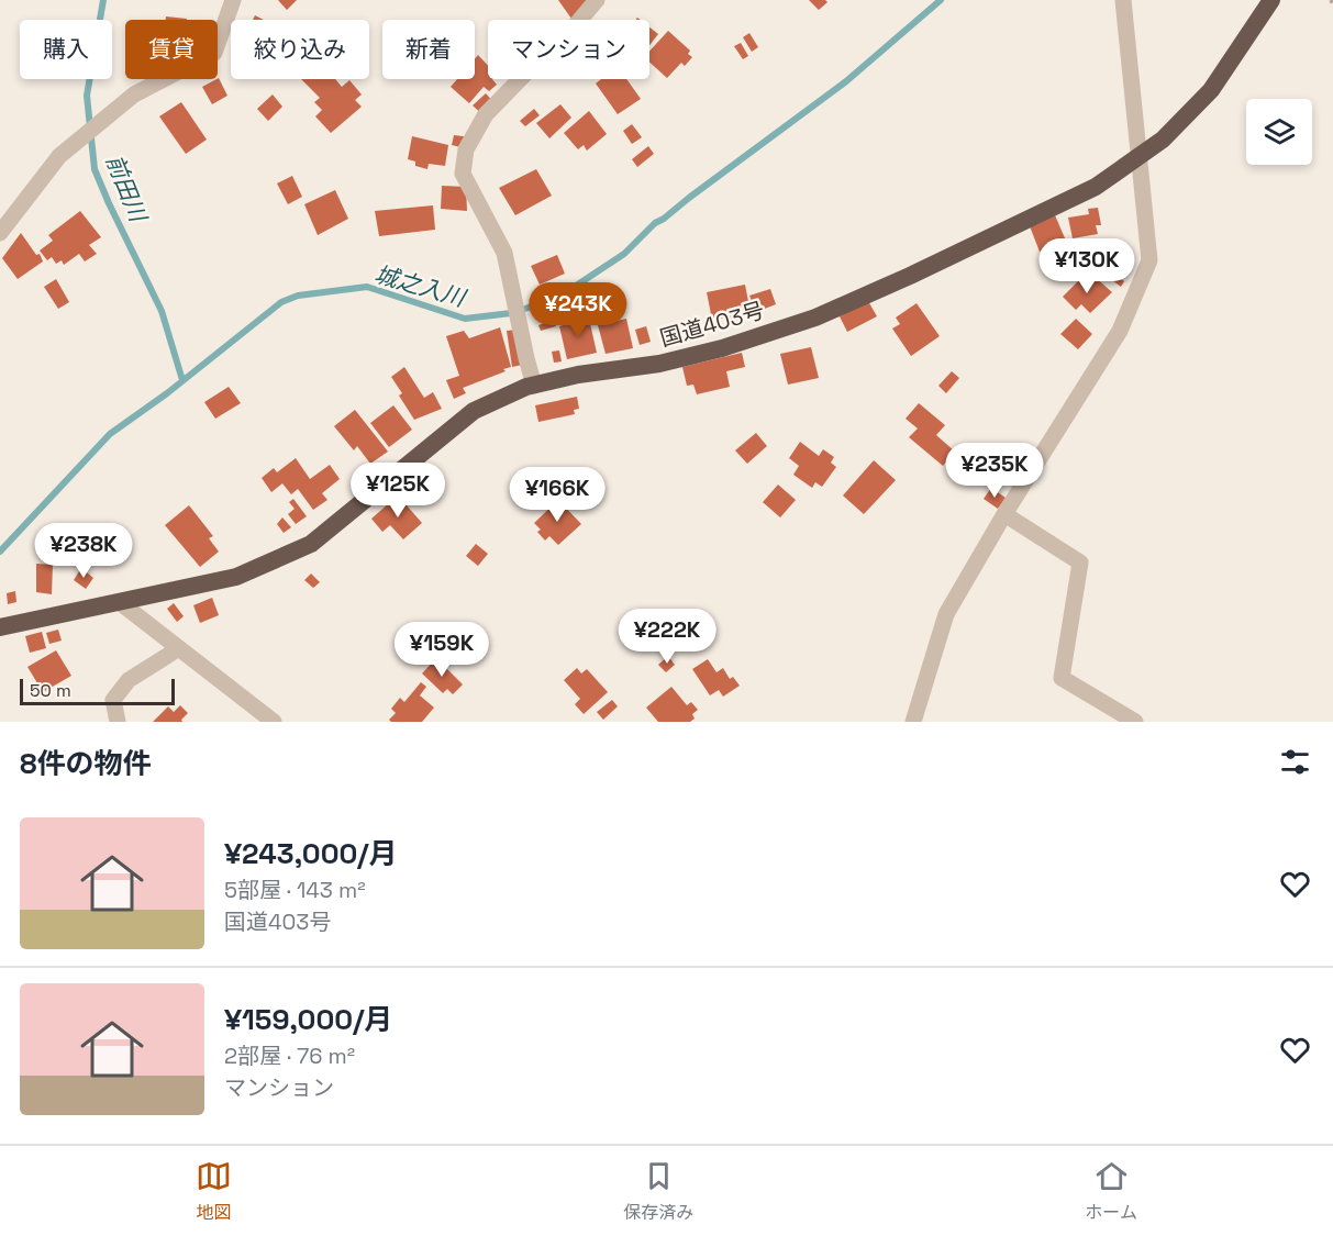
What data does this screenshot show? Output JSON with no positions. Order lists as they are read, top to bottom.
{
  "streets": {
    "highway": ["国道403号"]
  },
  "water": ["前田川", "城之入川"],
  "scale_bar": "50 m",
  "page": {
    "chip": [
      "購入",
      "賃貸",
      "絞り込み",
      "新着",
      "マンション"
    ],
    "price": [
      "¥130K",
      "¥243K",
      "¥235K",
      "¥125K",
      "¥166K",
      "¥238K",
      "¥222K",
      "¥159K"
    ],
    "scale": "50 m",
    "heading": "8件の物件",
    "list": [
      {
        "name": "¥243,000/月",
        "note": "5部屋 · 143 m² · 国道403号"
      },
      {
        "name": "¥159,000/月",
        "note": "2部屋 · 76 m² · マンション"
      }
    ],
    "tabs": ["地図", "保存済み", "ホーム"]
  }
}
